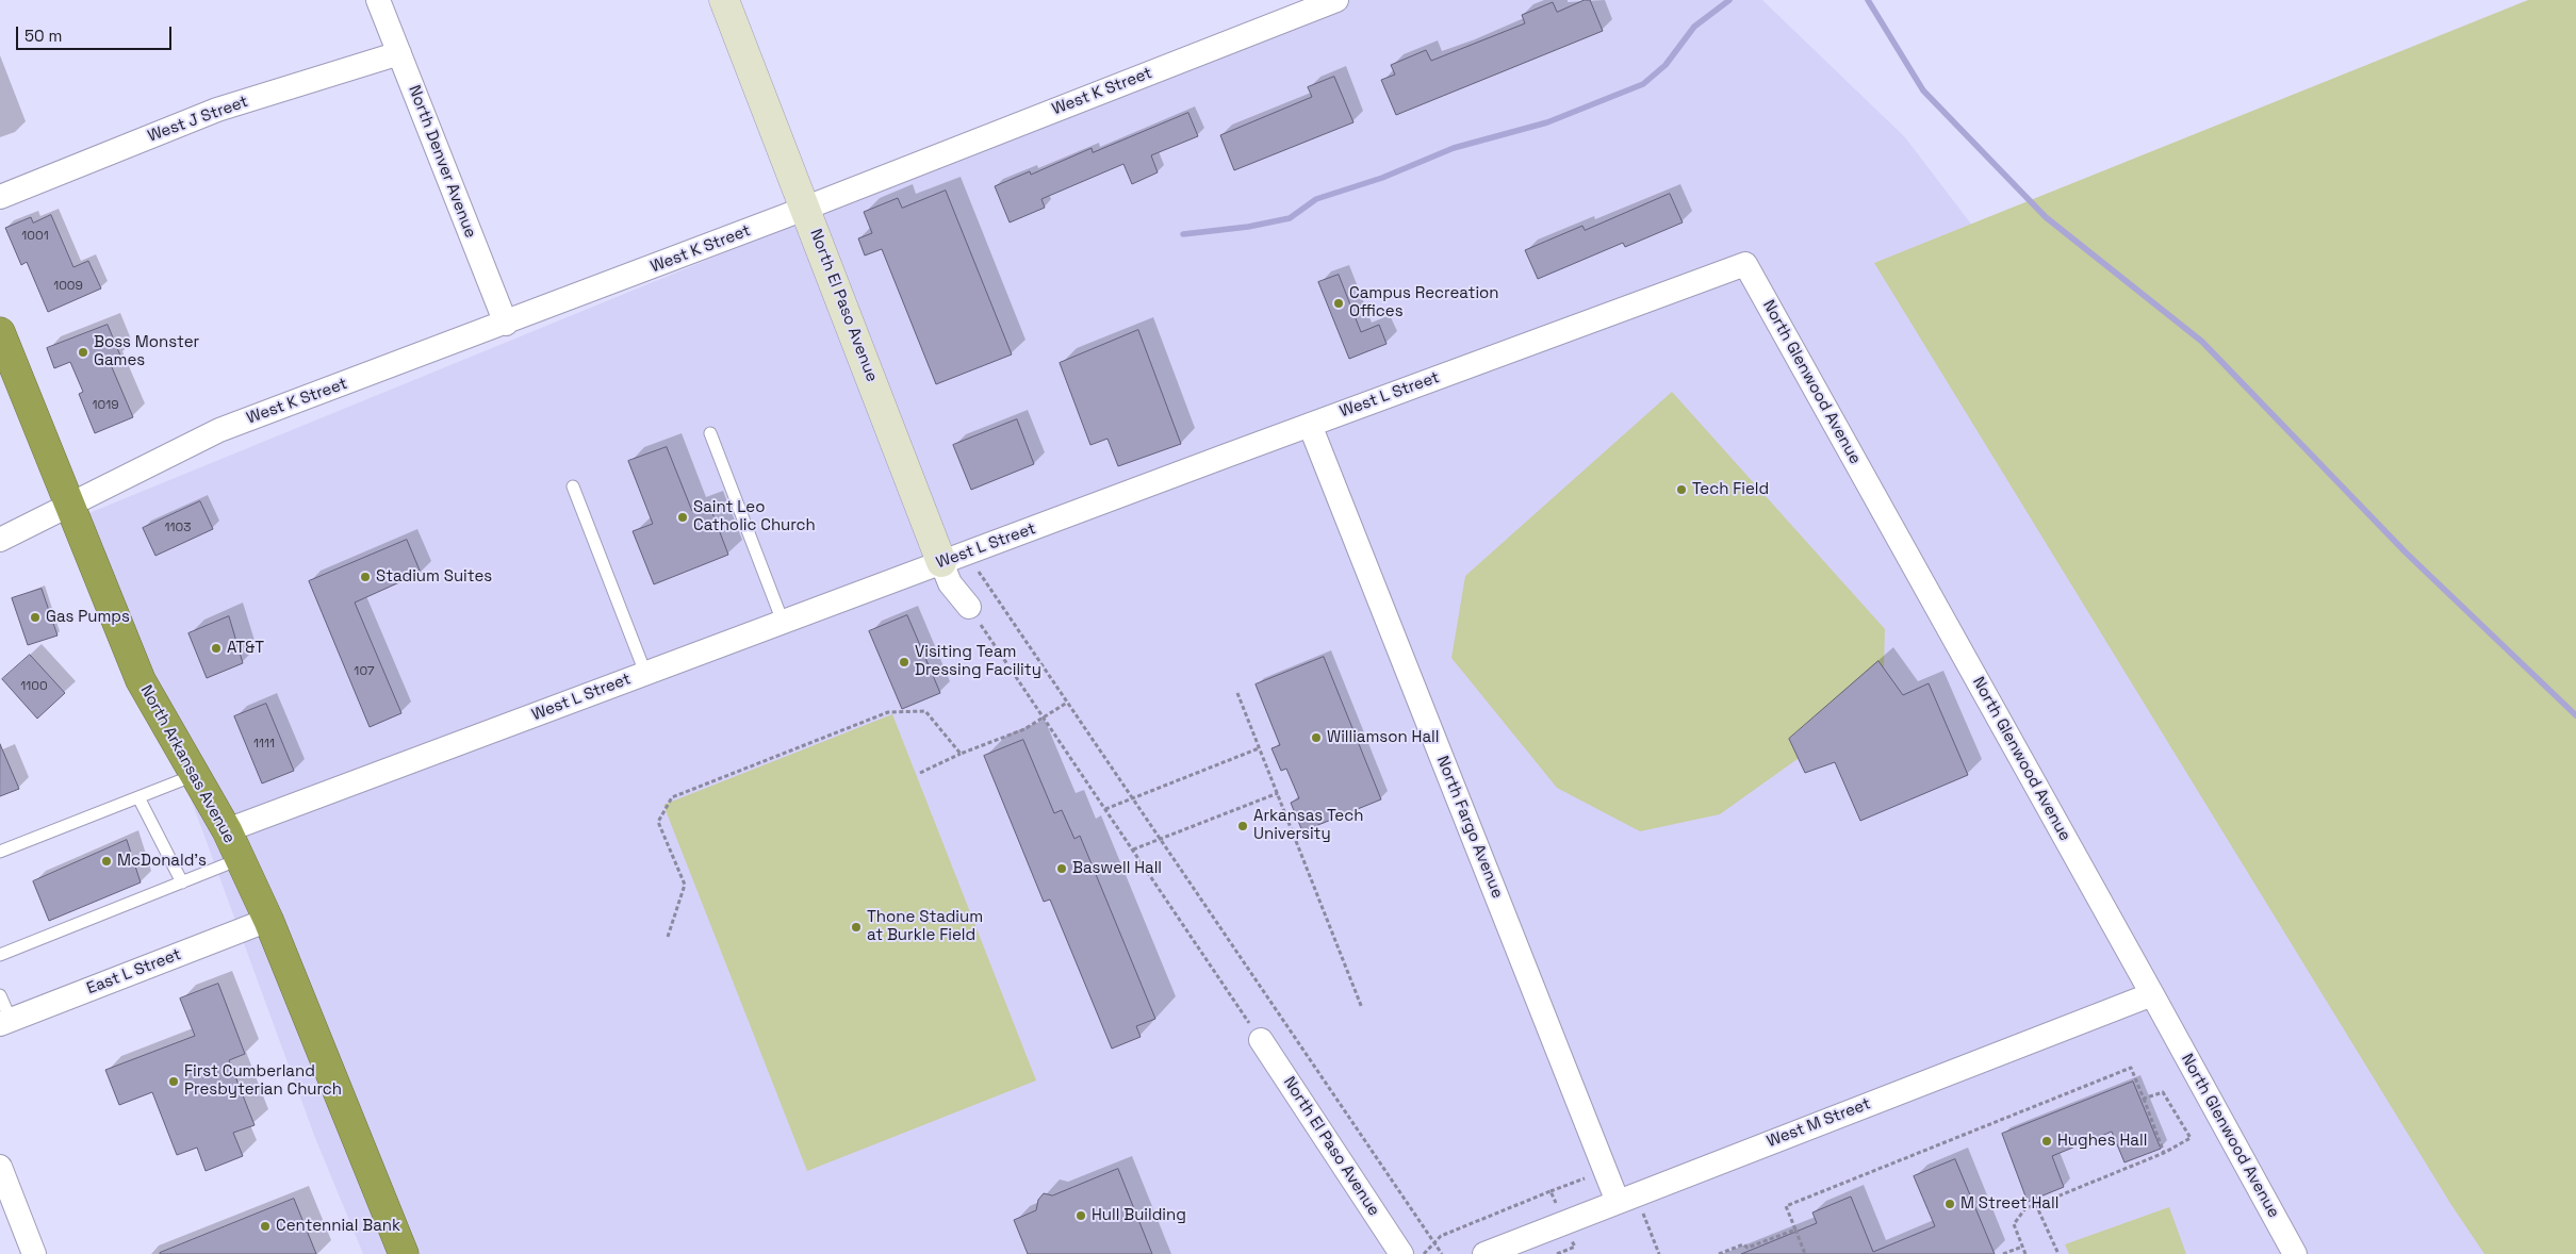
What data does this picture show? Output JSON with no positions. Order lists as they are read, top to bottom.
{
  "streets": {
    "highway": ["North Arkansas Avenue"],
    "street": [
      "West K Street",
      "West J Street",
      "North Denver Avenue",
      "North El Paso Avenue",
      "North Glenwood Avenue",
      "West L Street",
      "North Fargo Avenue",
      "East L Street",
      "West M Street"
    ]
  },
  "crossings": [
    ["West K Street", "North Denver Avenue"],
    ["West K Street", "North El Paso Avenue"],
    ["West K Street", "North Arkansas Avenue"],
    ["West J Street", "North Denver Avenue"],
    ["North El Paso Avenue", "West L Street"],
    ["North Glenwood Avenue", "West L Street"],
    ["North Glenwood Avenue", "West M Street"],
    ["West L Street", "North Arkansas Avenue"],
    ["West L Street", "North Fargo Avenue"],
    ["North Arkansas Avenue", "East L Street"],
    ["North Fargo Avenue", "West M Street"]
  ],
  "places": [
    "Campus Recreation Offices",
    "Boss Monster Games",
    "Tech Field",
    "Saint Leo Catholic Church",
    "Stadium Suites",
    "Gas Pumps",
    "AT&T",
    "Visiting Team Dressing Facility",
    "Williamson Hall",
    "Arkansas Tech University",
    "McDonald's",
    "Baswell Hall",
    "Thone Stadium at Burkle Field",
    "First Cumberland Presbyterian Church",
    "Hughes Hall",
    "M Street Hall",
    "Hull Building",
    "Centennial Bank"
  ],
  "house_numbers": [
    "1001",
    "1009",
    "1019",
    "1103",
    "107",
    "1100",
    "1111"
  ],
  "scale_bar": "50 m"
}
